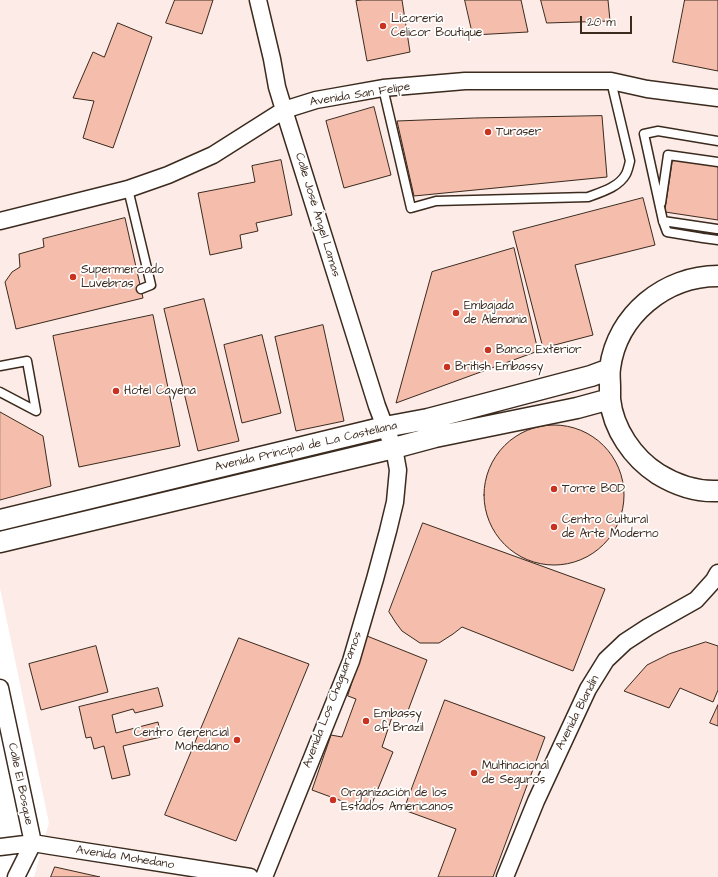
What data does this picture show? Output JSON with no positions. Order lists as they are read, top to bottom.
{
  "streets": {
    "street": [
      "Avenida San Felipe",
      "Calle José Ángel Lamas",
      "Avenida Principal de La Castellana",
      "Avenida Los Chaguaramos",
      "Avenida Blandín",
      "Calle El Bosque",
      "Avenida Mohedano"
    ]
  },
  "crossings": [
    ["Avenida San Felipe", "Calle José Ángel Lamas"],
    ["Calle José Ángel Lamas", "Avenida Principal de La Castellana"],
    ["Calle José Ángel Lamas", "Avenida Los Chaguaramos"],
    ["Avenida Principal de La Castellana", "Avenida Los Chaguaramos"],
    ["Calle El Bosque", "Avenida Mohedano"]
  ],
  "places": [
    "Licorería Celicor Boutique",
    "Turaser",
    "Supermercado Luvebras",
    "Embajada de Alemania",
    "Banco Exterior",
    "British Embassy",
    "Hotel Cayena",
    "Torre BOD",
    "Centro Cultural de Arte Moderno",
    "Embassy of Brazil",
    "Centro Gerencial Mohedano",
    "Multinacional de Seguros",
    "Organización de los Estados Americanos"
  ],
  "scale_bar": "20 m"
}
